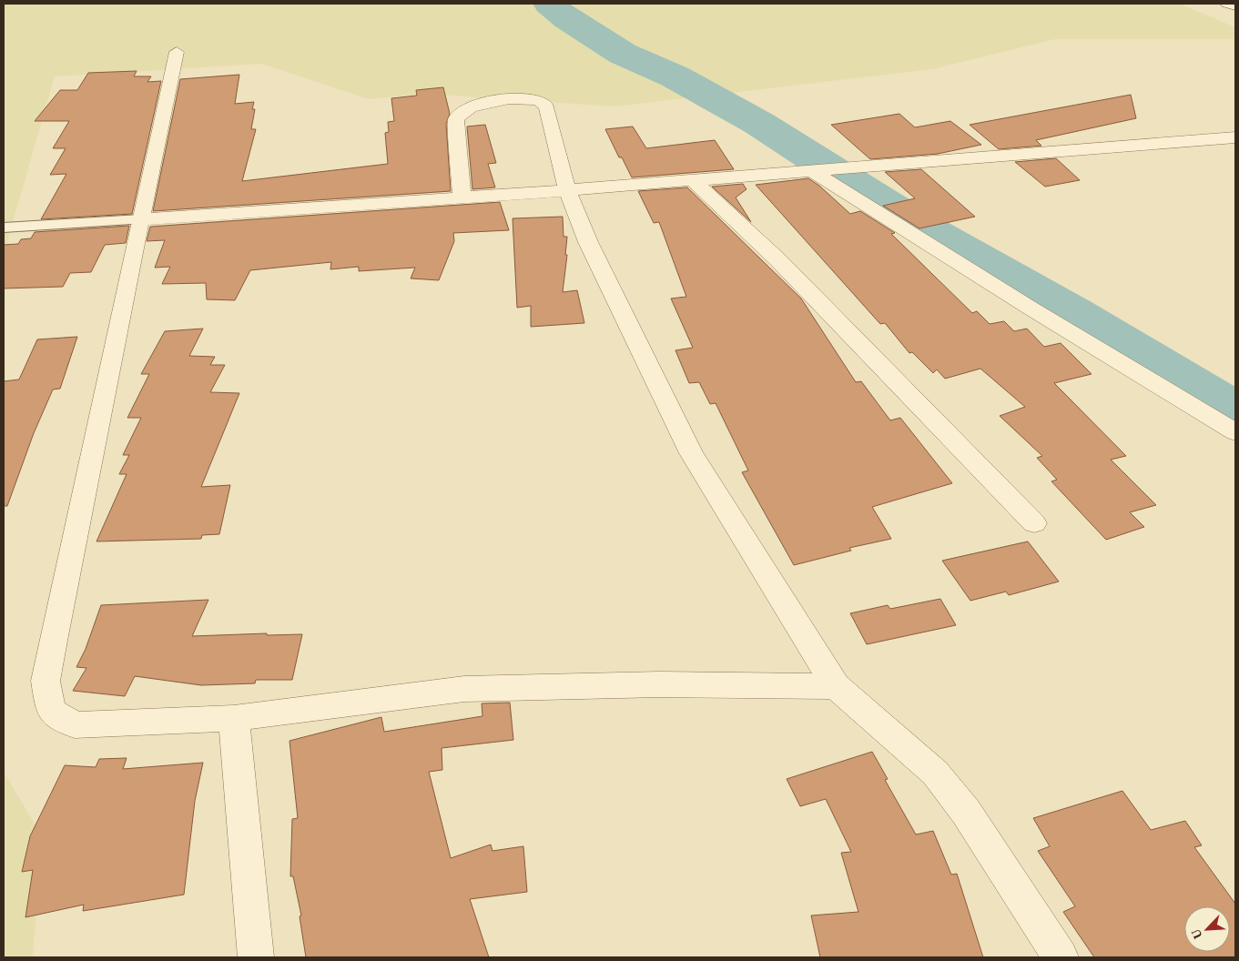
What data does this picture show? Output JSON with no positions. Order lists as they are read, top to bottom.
{
  "north": "bottom left"
}
